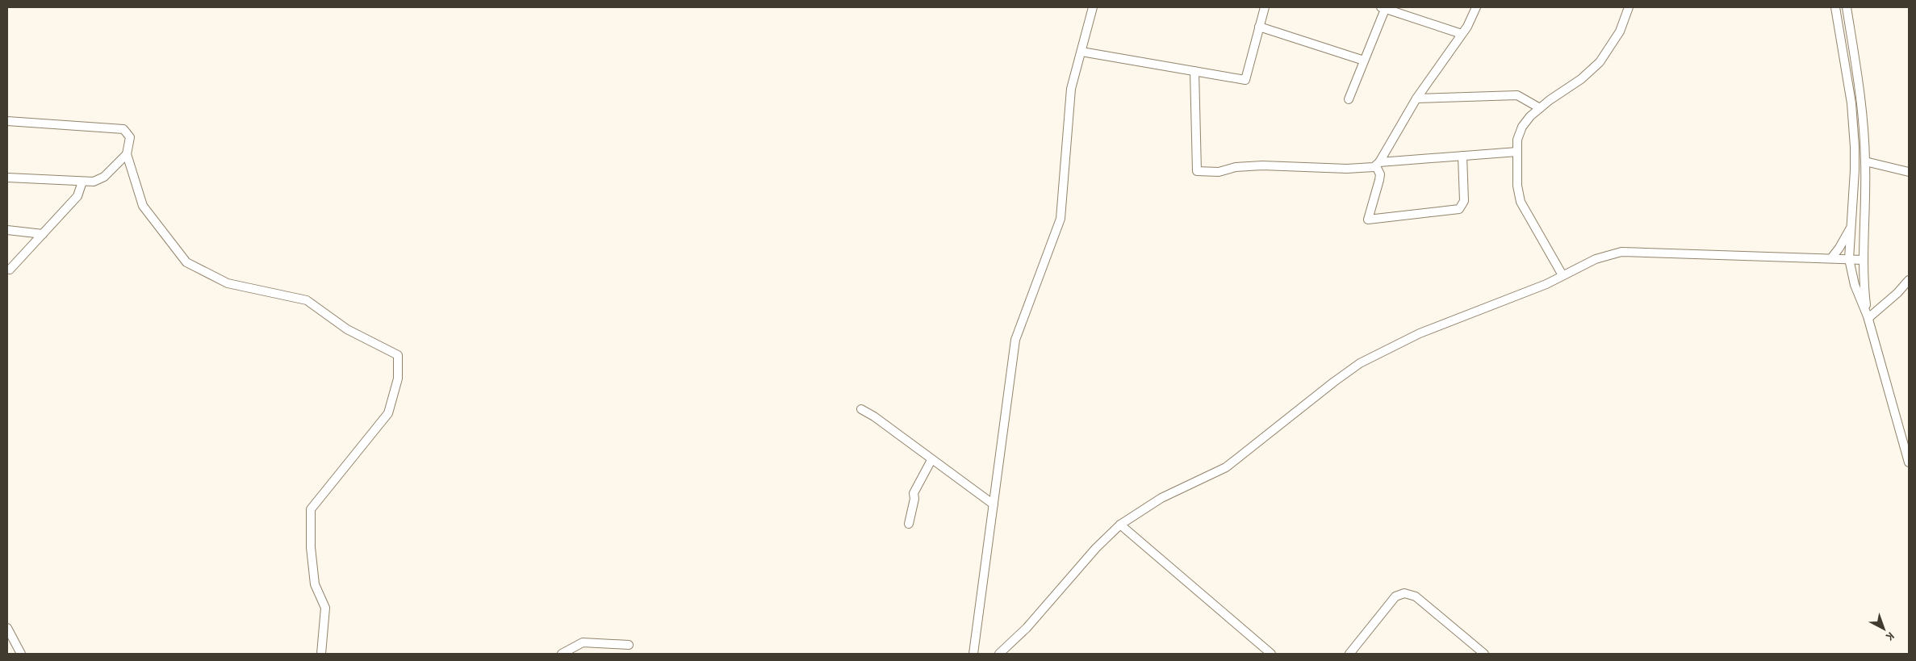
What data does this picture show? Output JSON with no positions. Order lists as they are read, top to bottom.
{
  "north": "bottom right"
}
